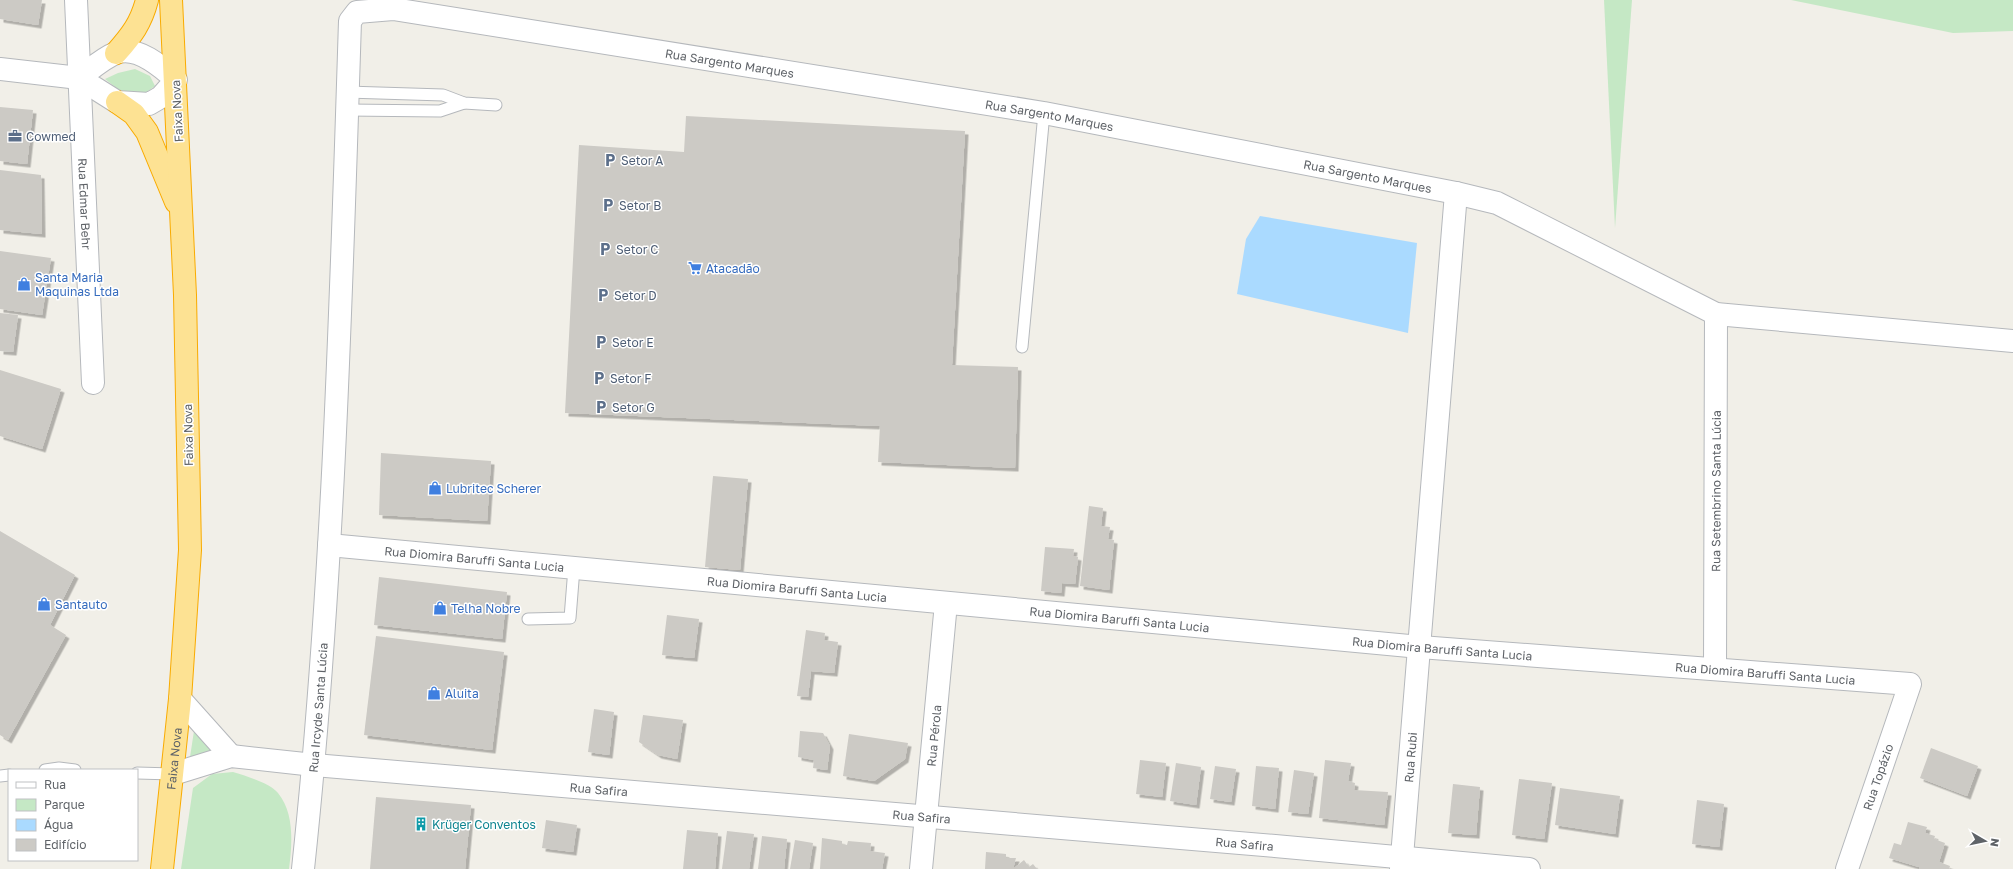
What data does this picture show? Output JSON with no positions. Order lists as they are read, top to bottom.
{
  "streets": {
    "highway": ["Faixa Nova"],
    "street": [
      "Rua Sargento Marques",
      "Rua Edmar Behr",
      "Rua Setembrino Santa Lúcia",
      "Rua Diomira Baruffi Santa Lucia",
      "Rua Ircyde Santa Lúcia",
      "Rua Pérola",
      "Rua Rubi",
      "Rua Topázio",
      "Rua Safira"
    ]
  },
  "crossings": [
    ["Rua Sargento Marques", "Rua Setembrino Santa Lúcia"],
    ["Rua Sargento Marques", "Rua Ircyde Santa Lúcia"],
    ["Rua Sargento Marques", "Rua Rubi"],
    ["Rua Setembrino Santa Lúcia", "Rua Diomira Baruffi Santa Lucia"],
    ["Rua Diomira Baruffi Santa Lucia", "Rua Ircyde Santa Lúcia"],
    ["Rua Diomira Baruffi Santa Lucia", "Rua Pérola"],
    ["Rua Diomira Baruffi Santa Lucia", "Rua Rubi"],
    ["Rua Diomira Baruffi Santa Lucia", "Rua Topázio"],
    ["Rua Ircyde Santa Lúcia", "Rua Safira"],
    ["Rua Pérola", "Rua Safira"],
    ["Rua Rubi", "Rua Safira"]
  ],
  "places": {
    "office": ["Cowmed"],
    "parking": [
      "Setor A",
      "Setor B",
      "Setor C",
      "Setor D",
      "Setor E",
      "Setor F",
      "Setor G"
    ],
    "supermarket": ["Atacadão"],
    "shop": [
      "Santa Maria Maquinas Ltda",
      "Lubritec Scherer",
      "Santauto",
      "Telha Nobre",
      "Aluita"
    ],
    "building": ["Krüger Conventos"]
  },
  "legend": [
    "Rua",
    "Parque",
    "Água",
    "Edifício"
  ],
  "north": "right"
}
